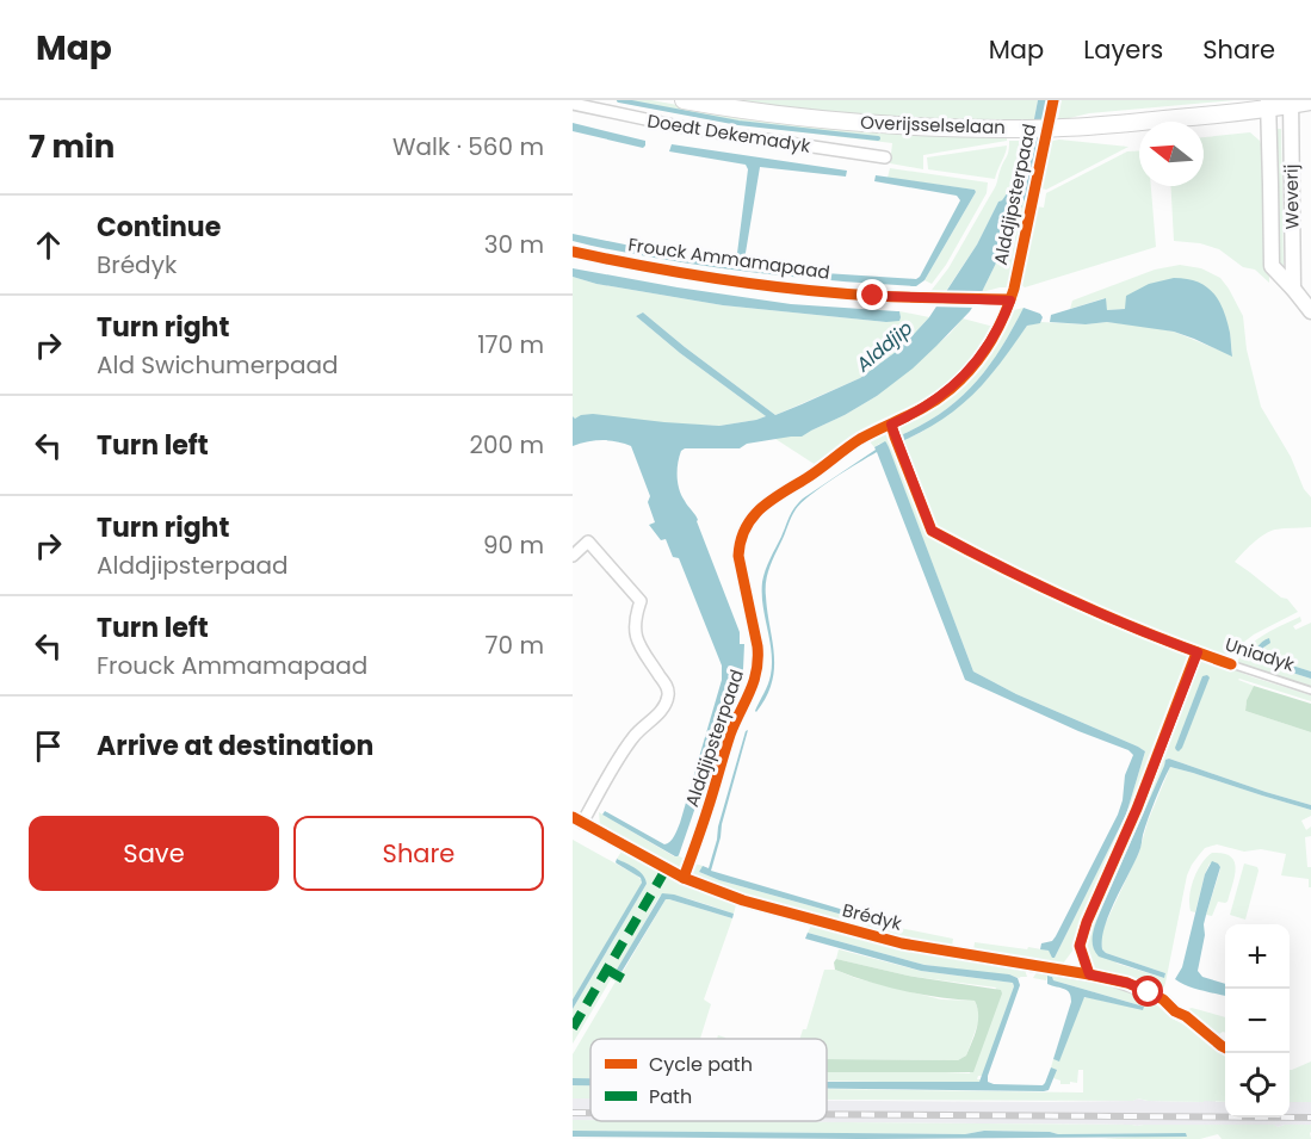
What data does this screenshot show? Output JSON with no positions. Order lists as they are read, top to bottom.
{
  "streets": {
    "main road": ["Overijsselselaan"],
    "street": ["Doedt Dekemadyk", "Weverij", "Brédyk"],
    "lane": ["Uniadyk"],
    "cycle path": ["Alddjipsterpaad", "Frouck Ammamapaad"]
  },
  "crossings": [
    ["Overijsselselaan", "Weverij"]
  ],
  "water": ["Alddjip"],
  "legend": ["Cycle path", "Path"],
  "north": "left",
  "page": {
    "header": "Map",
    "nav": ["Map", "Layers", "Share"],
    "heading": ["7 min", "Walk · 560 m"],
    "list": [
      ["Continue", "Brédyk", "30 m"],
      ["Turn right", "Ald Swichumerpaad", "170 m"],
      ["Turn left", "200 m"],
      ["Turn right", "Alddjipsterpaad", "90 m"],
      ["Turn left", "Frouck Ammamapaad", "70 m"],
      "Arrive at destination"
    ],
    "buttons": ["Save", "Share"],
    "map_buttons": ["+", "−"]
  }
}
